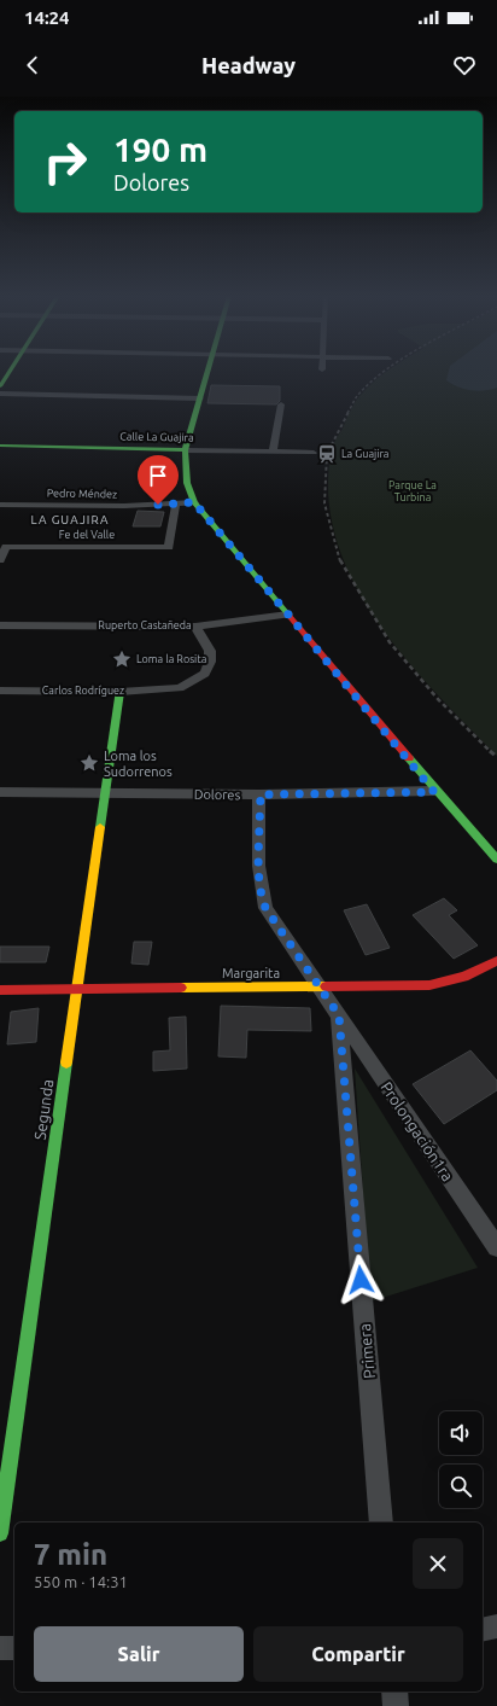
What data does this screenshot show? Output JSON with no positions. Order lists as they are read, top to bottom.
{
  "streets": {
    "main road": ["Calle La Guajira", "Margarita", "Segunda"],
    "street": [
      "Pedro Méndez",
      "Fe del Valle",
      "Ruperto Castañeda",
      "Carlos Rodríguez",
      "Dolores",
      "Prolongación1ra",
      "Primera"
    ]
  },
  "crossings": [
    ["Pedro Méndez", "Fe del Valle"],
    ["Ruperto Castañeda", "Carlos Rodríguez"],
    ["Carlos Rodríguez", "Segunda"],
    ["Dolores", "Segunda"],
    ["Dolores", "Primera"],
    ["Margarita", "Segunda"],
    ["Margarita", "Primera"],
    ["Prolongación1ra", "Primera"]
  ],
  "districts": ["LA GUAJIRA"],
  "parks": ["Parque La Turbina"],
  "places": {
    "station": ["La Guajira"],
    "place": ["Loma la Rosita", "Loma los Sudorrenos"]
  },
  "page": {
    "status": "14:24",
    "header": "Headway",
    "turn": ["190 m", "Dolores"],
    "heading": ["7 min", "550 m · 14:31"],
    "buttons": ["Salir", "Compartir"]
  }
}
